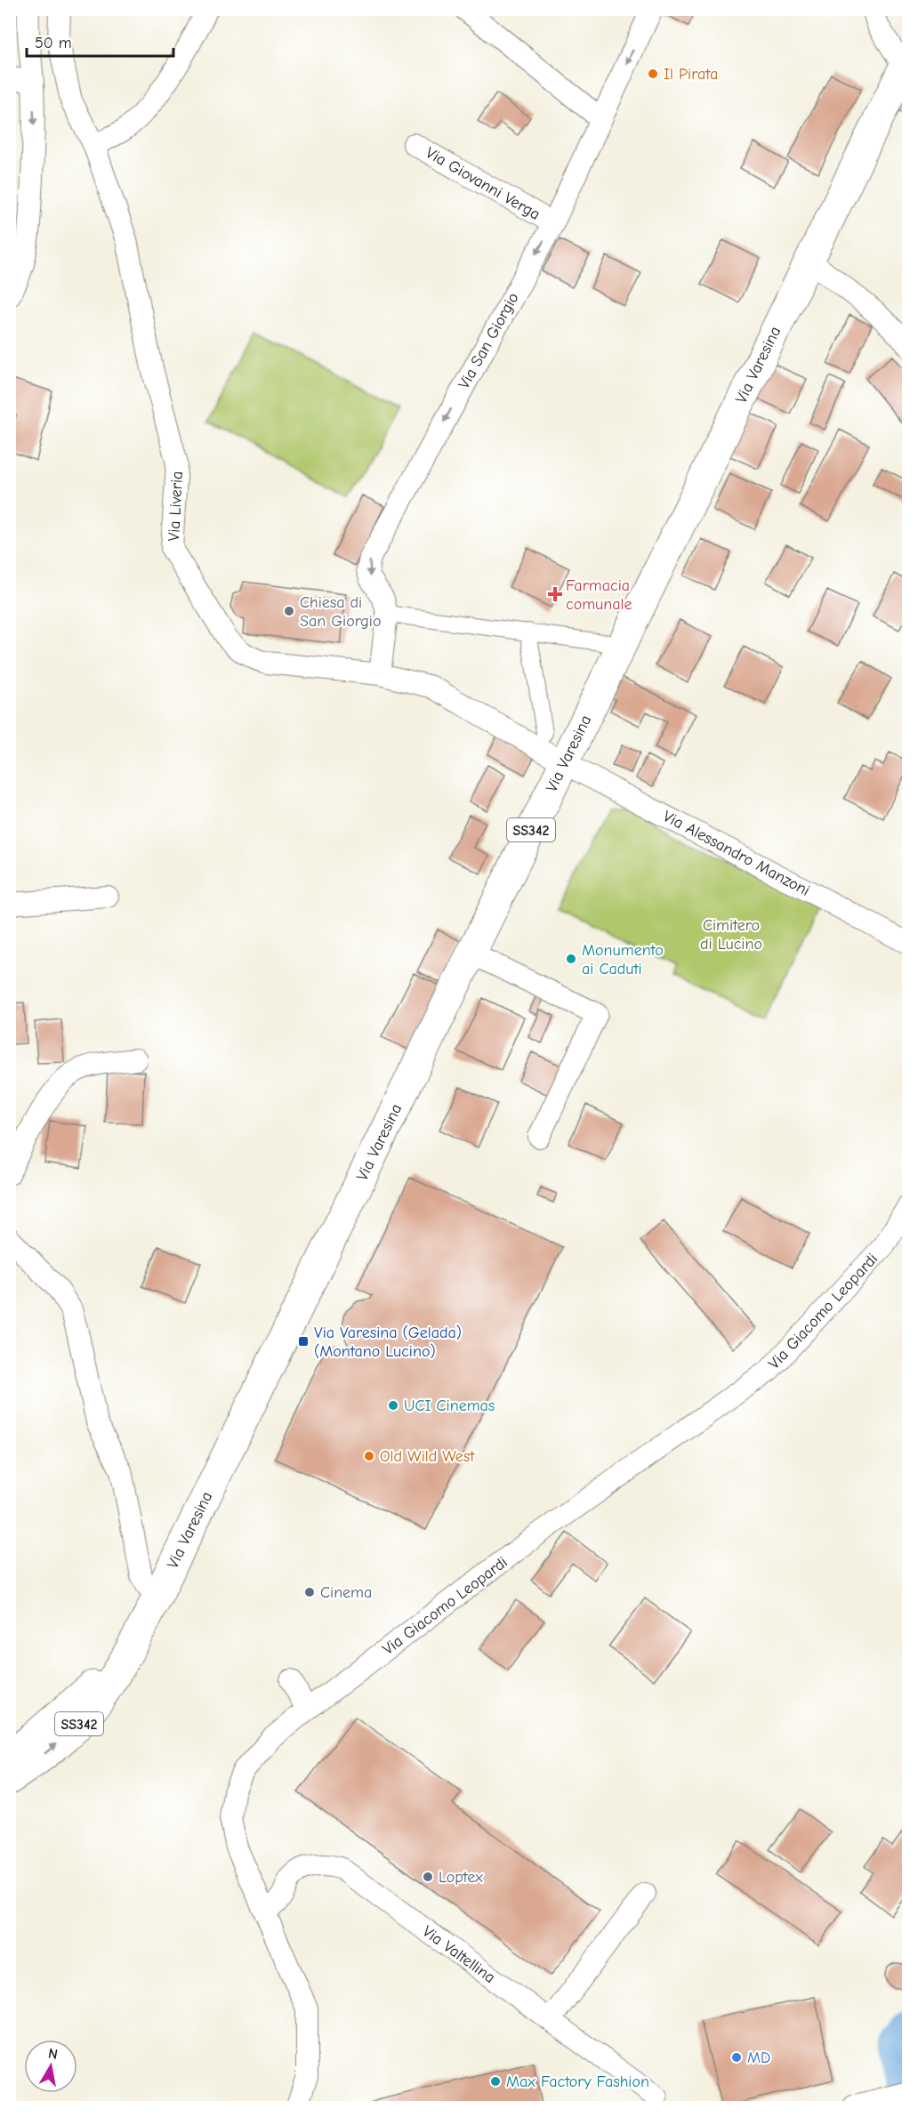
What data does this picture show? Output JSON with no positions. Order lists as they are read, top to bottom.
{
  "streets": {
    "main road": ["Via Varesina", "SS342"],
    "street": [
      "Via Giovanni Verga",
      "Via San Giorgio",
      "Via Liveria",
      "Via Alessandro Manzoni",
      "Via Giacomo Leopardi",
      "Via Valtellina"
    ]
  },
  "crossings": [
    ["Via Giovanni Verga", "Via San Giorgio"],
    ["Via San Giorgio", "Via Liveria"],
    ["Via Varesina", "Via Liveria"],
    ["Via Varesina", "SS342"],
    ["Via Varesina", "Via Alessandro Manzoni"],
    ["Via Liveria", "Via Alessandro Manzoni"],
    ["Via Giacomo Leopardi", "Via Valtellina"]
  ],
  "one_way": ["Via San Giorgio"],
  "parks": ["Cimitero di Lucino"],
  "places": {
    "other": [
      "Il Pirata",
      "Chiesa di San Giorgio",
      "Monumento ai Caduti",
      "UCI Cinemas",
      "Old Wild West",
      "Cinema",
      "Loptex",
      "MD",
      "Max Factory Fashion"
    ],
    "health": ["Farmacia comunale"],
    "transit": ["Via Varesina (Gelada) (Montano Lucino)"]
  },
  "scale_bar": "50 m",
  "north": "top"
}
